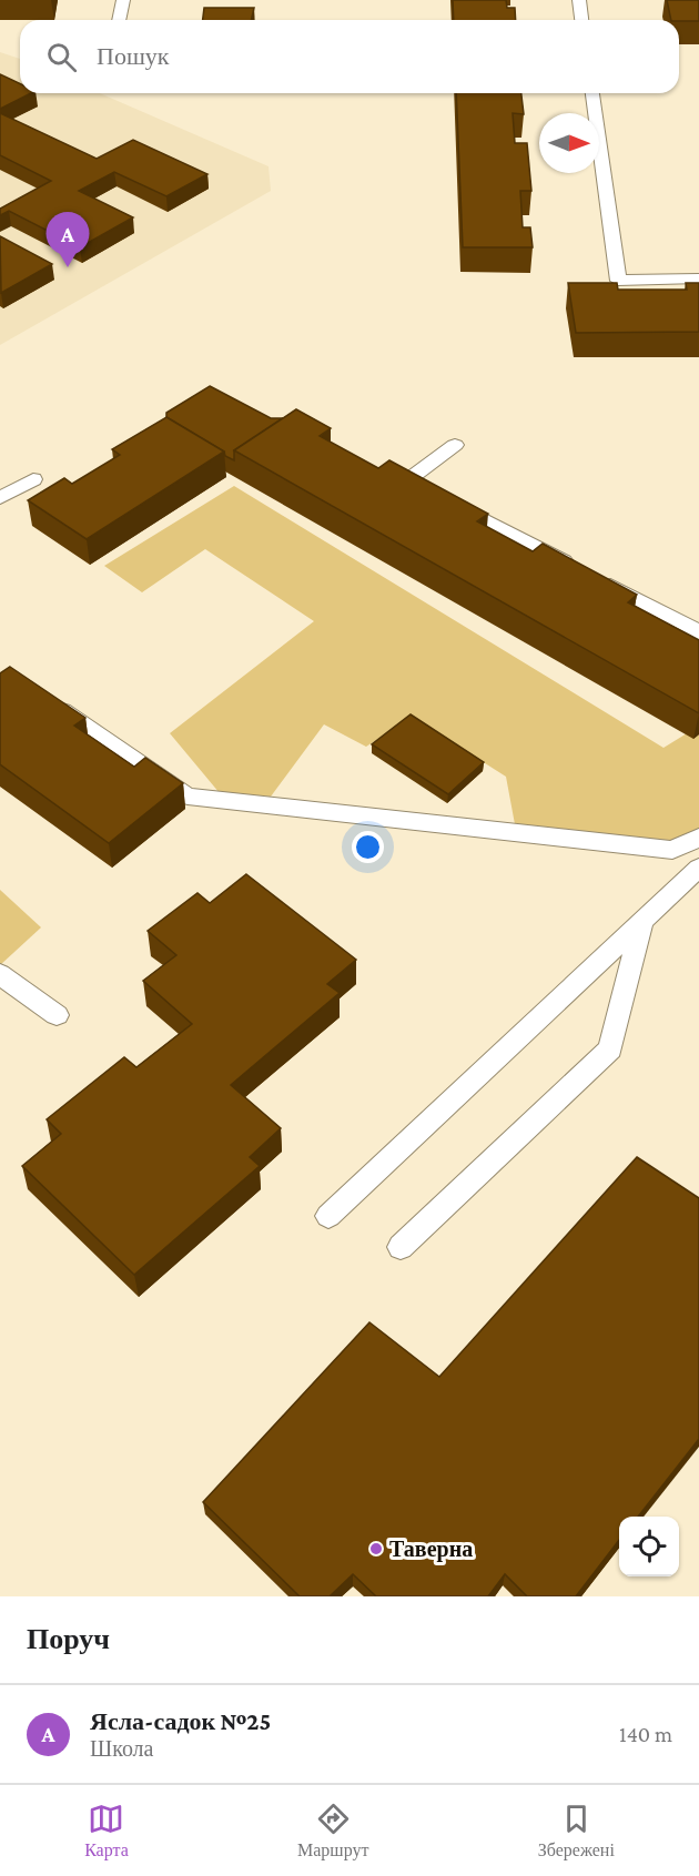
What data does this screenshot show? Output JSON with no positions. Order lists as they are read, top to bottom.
{
  "places": ["Таверна"],
  "north": "right",
  "page": {
    "search": "Пошук",
    "pins": "A",
    "heading": "Поруч",
    "list": [
      {
        "mark": "A",
        "name": "Ясла-садок №25",
        "note": "Школа",
        "value": "140 m"
      }
    ],
    "nav": ["Карта", "Маршрут", "Збережені"]
  }
}
